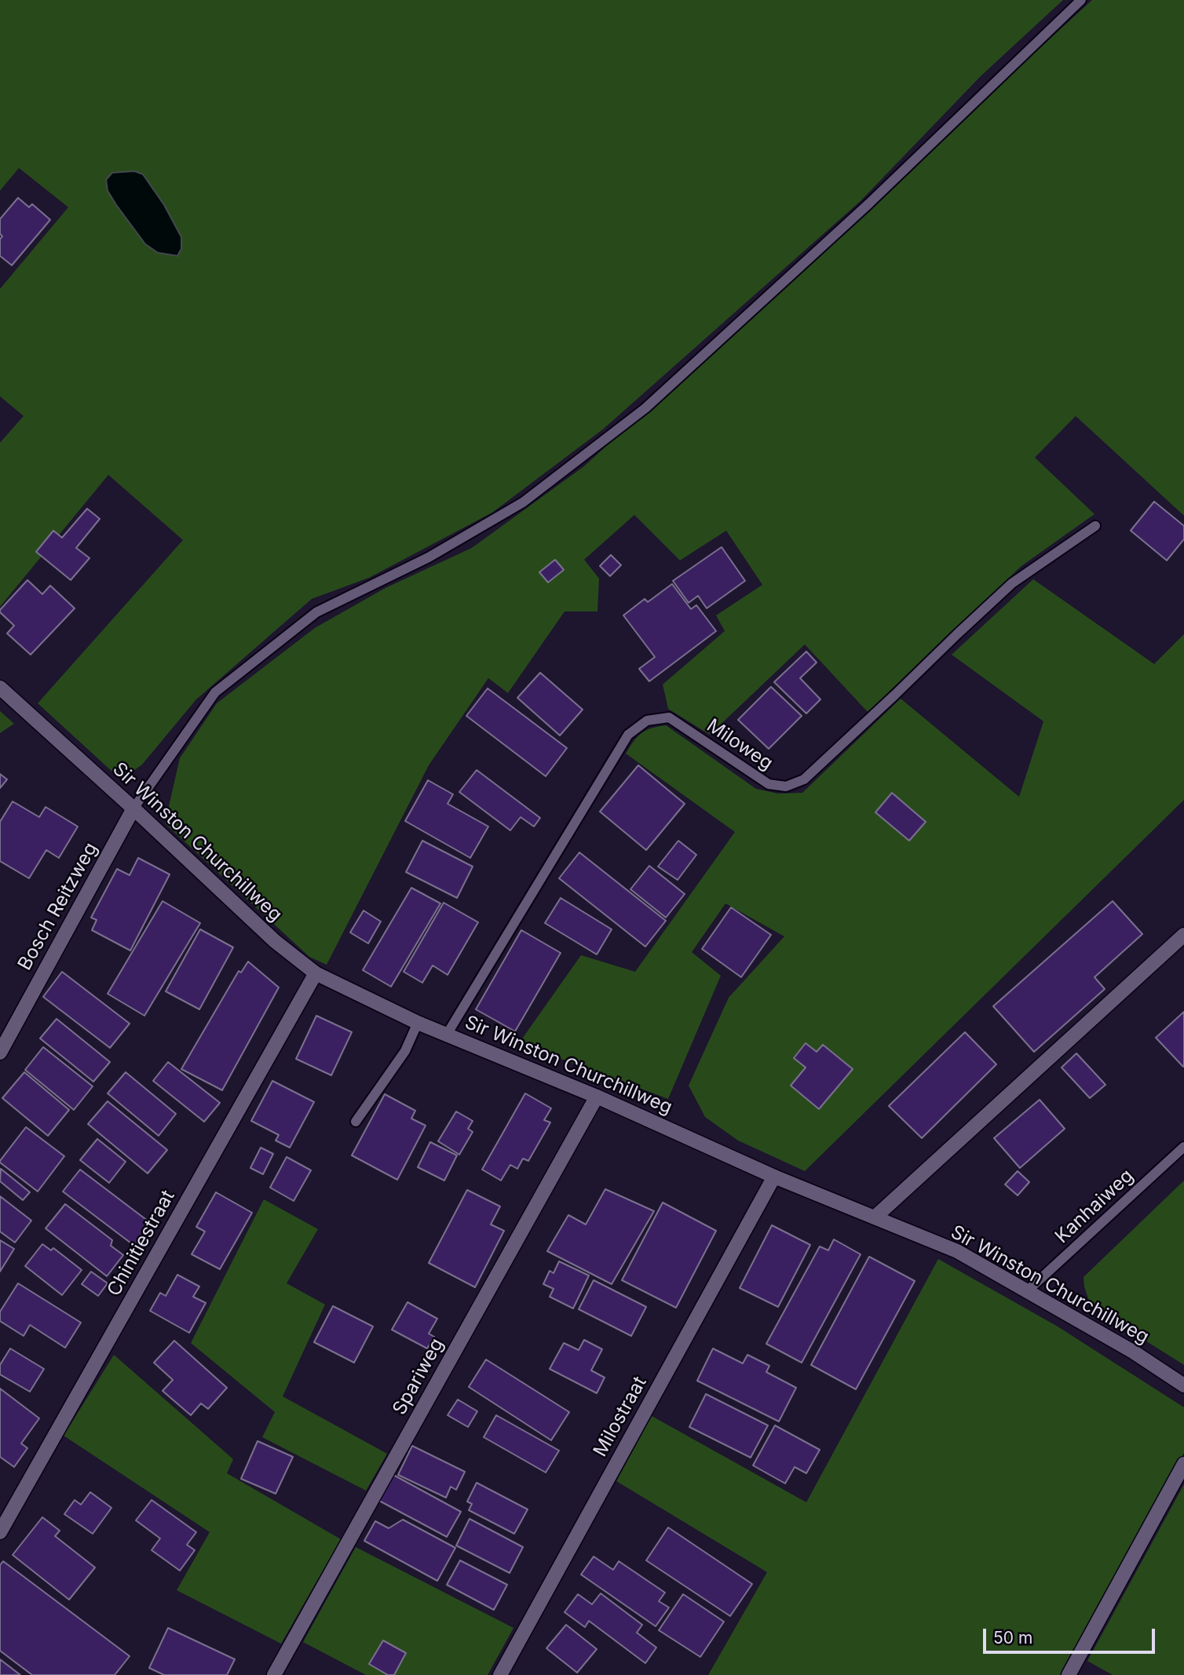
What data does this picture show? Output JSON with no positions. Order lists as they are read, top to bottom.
{
  "streets": {
    "street": [
      "Sir Winston Churchillweg",
      "Bosch Reitzweg",
      "Chinitiestraat",
      "Spariweg",
      "Milostraat"
    ],
    "lane": ["Miloweg", "Kanhaiweg"]
  },
  "crossings": [
    ["Miloweg", "Sir Winston Churchillweg"],
    ["Sir Winston Churchillweg", "Bosch Reitzweg"],
    ["Sir Winston Churchillweg", "Kanhaiweg"],
    ["Sir Winston Churchillweg", "Chinitiestraat"],
    ["Sir Winston Churchillweg", "Spariweg"],
    ["Sir Winston Churchillweg", "Milostraat"]
  ],
  "scale_bar": "50 m"
}
